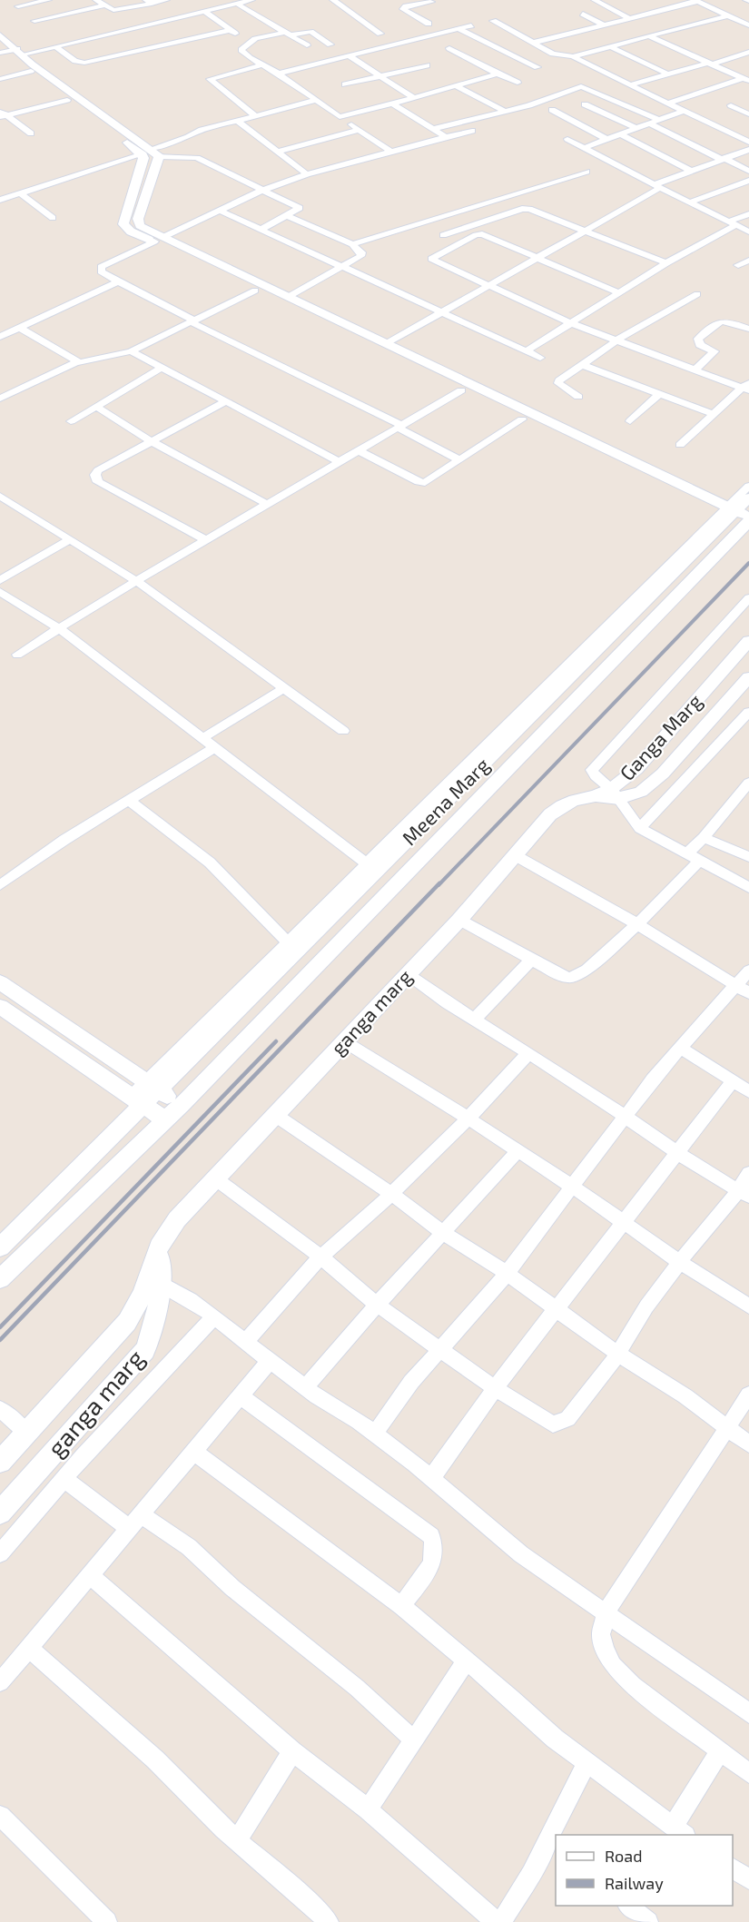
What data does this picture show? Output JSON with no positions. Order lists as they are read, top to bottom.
{
  "streets": {
    "street": ["Ganga Marg", "Meena Marg", "ganga marg"]
  },
  "crossings": [
    ["Ganga Marg", "ganga marg"]
  ],
  "legend": ["Road", "Railway"]
}
